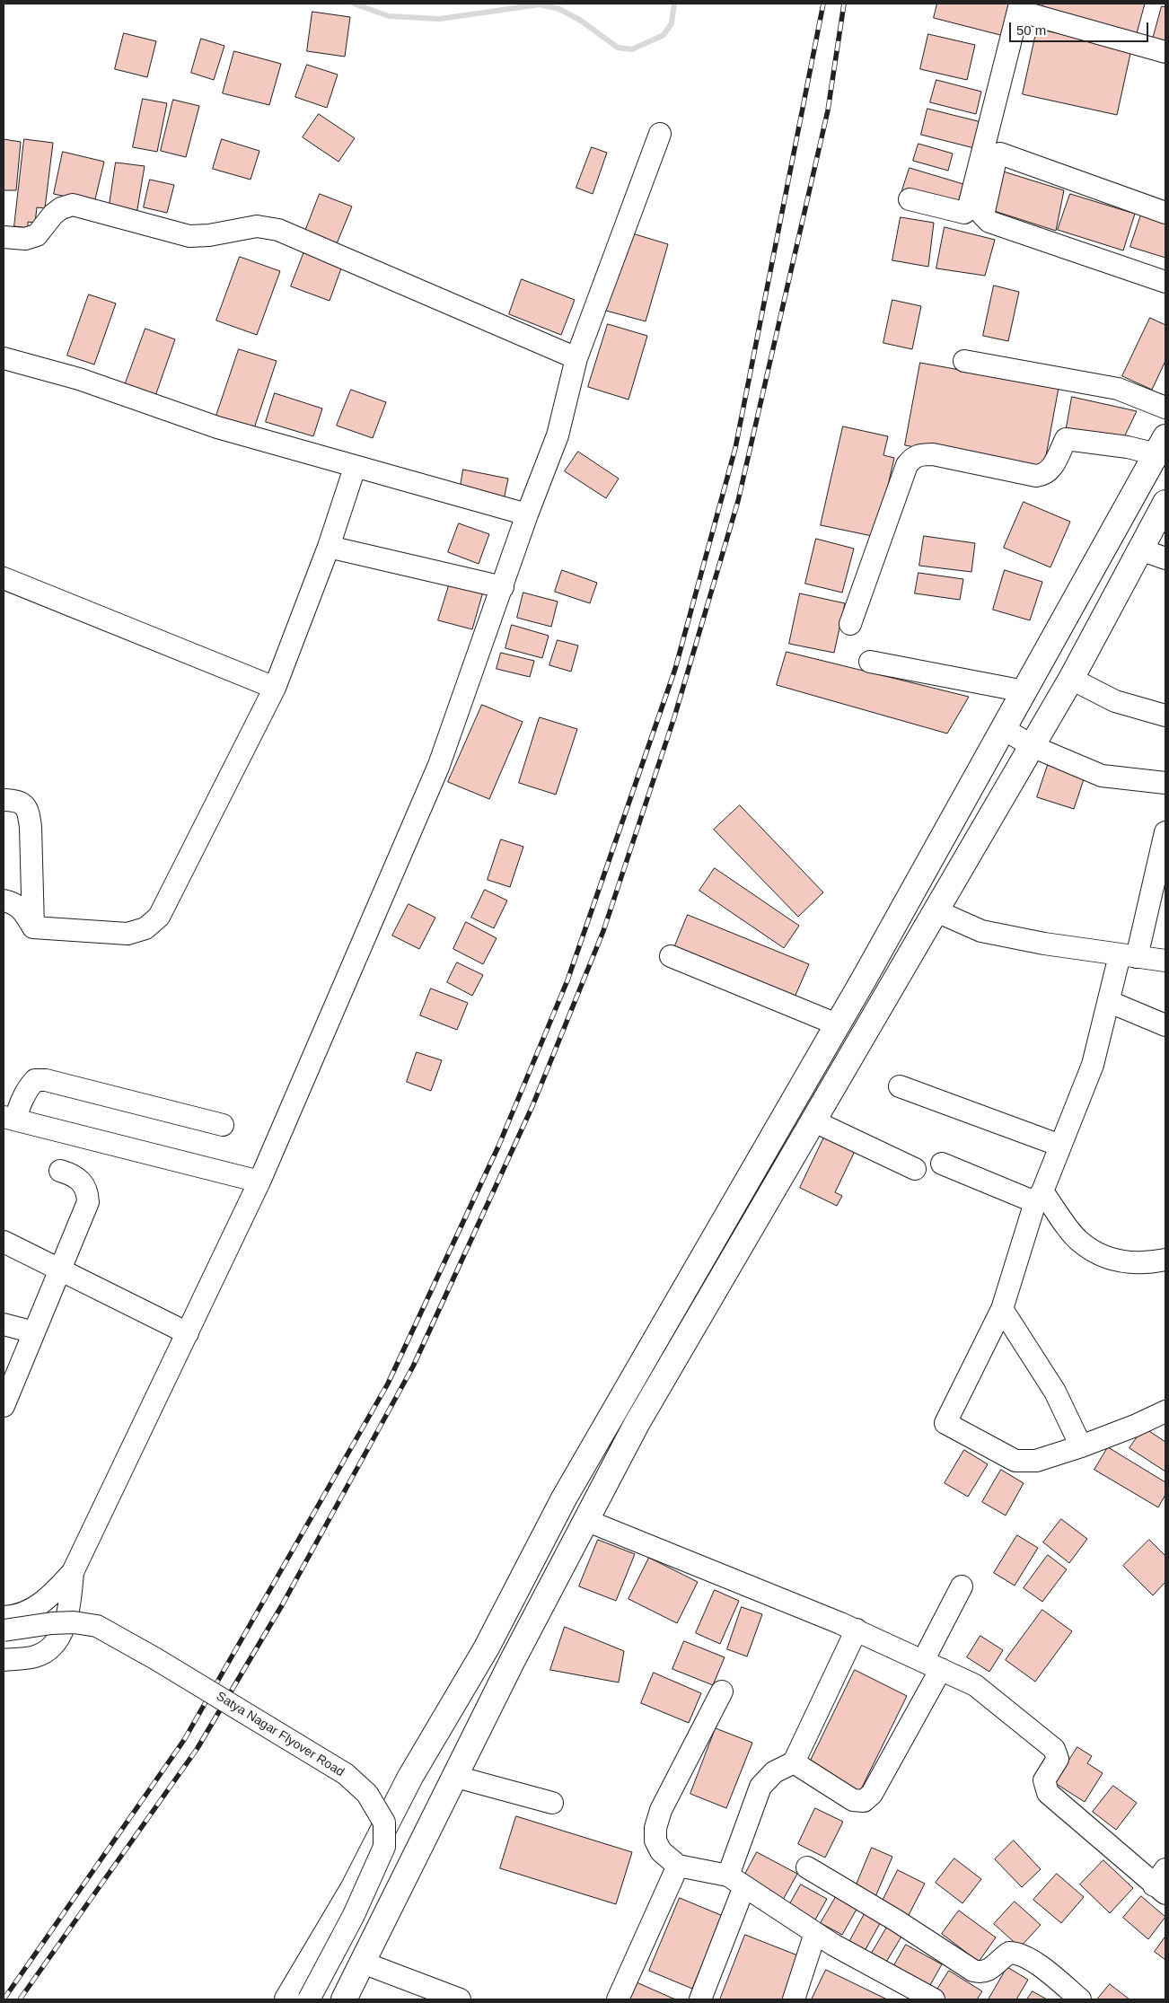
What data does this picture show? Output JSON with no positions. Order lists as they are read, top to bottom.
{
  "streets": {
    "street": ["Satya Nagar Flyover Road"]
  },
  "scale_bar": "50 m"
}
